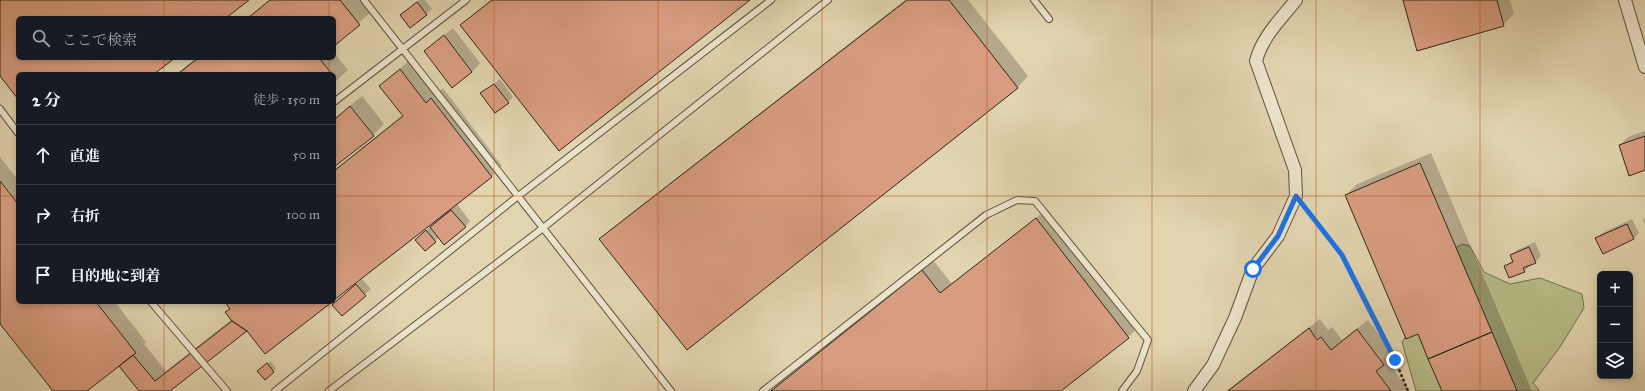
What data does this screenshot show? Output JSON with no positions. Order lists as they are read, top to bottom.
{
  "page": {
    "search": "ここで検索",
    "heading": ["2 分", "徒歩 · 150 m"],
    "list": [
      ["直進", "50 m"],
      ["右折", "100 m"],
      "目的地に到着"
    ],
    "map_buttons": ["+", "−"]
  }
}
